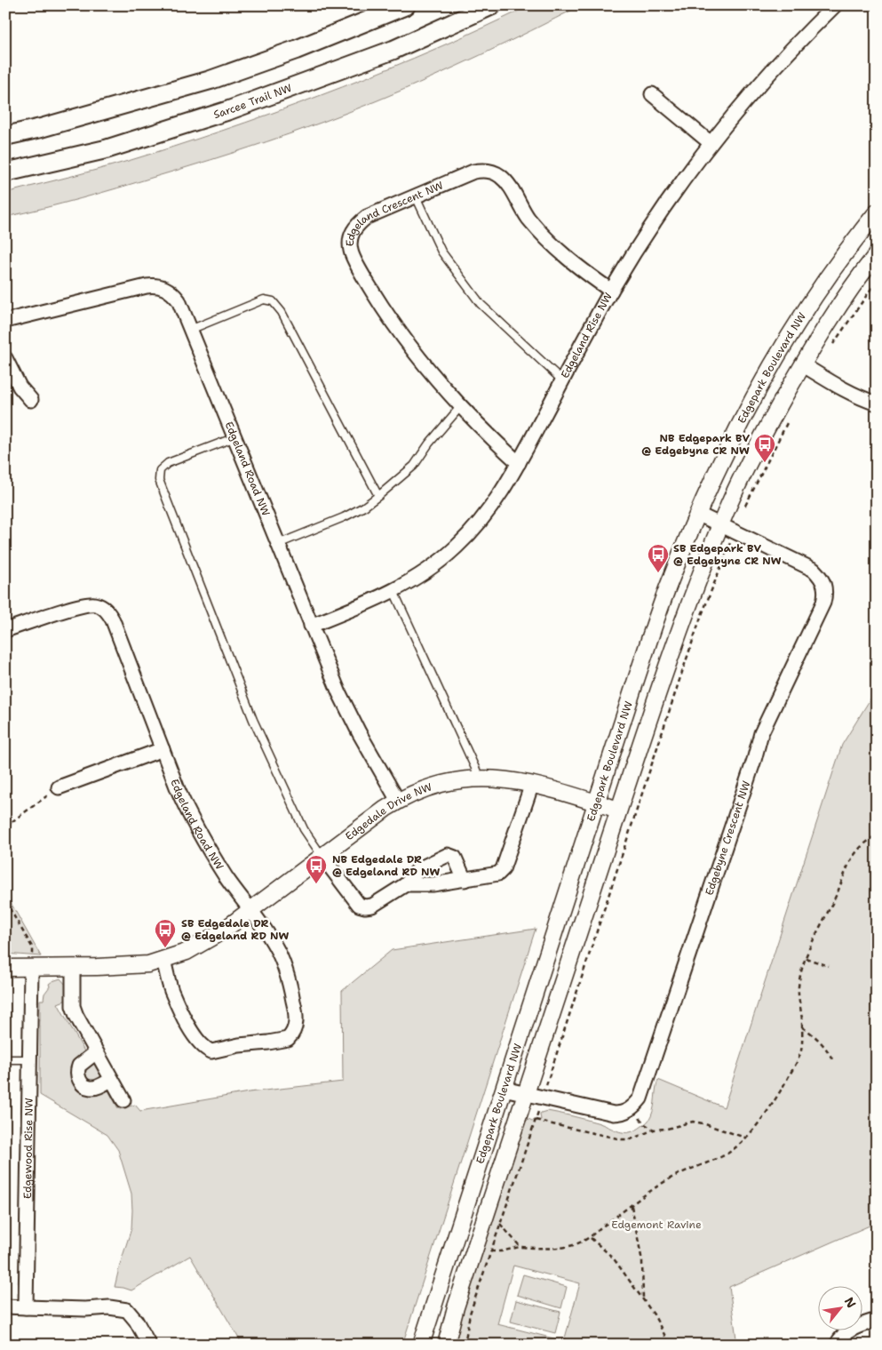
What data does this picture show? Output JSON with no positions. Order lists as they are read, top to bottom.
{
  "streets": {
    "main road": ["Sarcee Trail NW"],
    "street": [
      "Edgeland Crescent NW",
      "Edgeland Rise NW",
      "Edgepark Boulevard NW",
      "Edgeland Road NW",
      "Edgedale Drive NW",
      "Edgebyne Crescent NW",
      "Edgewood Rise NW"
    ]
  },
  "crossings": [
    ["Edgeland Crescent NW", "Edgeland Rise NW"],
    ["Edgeland Rise NW", "Edgeland Road NW"],
    ["Edgepark Boulevard NW", "Edgedale Drive NW"],
    ["Edgepark Boulevard NW", "Edgebyne Crescent NW"],
    ["Edgeland Road NW", "Edgedale Drive NW"],
    ["Edgedale Drive NW", "Edgewood Rise NW"]
  ],
  "parks": ["Edgemont Ravine"],
  "places": {
    "bus stop": [
      "NB Edgepark BV @ Edgebyne CR NW",
      "SB Edgepark BV @ Edgebyne CR NW",
      "NB Edgedale DR @ Edgeland RD NW",
      "SB Edgedale DR @ Edgeland RD NW"
    ]
  },
  "north": "top right"
}
